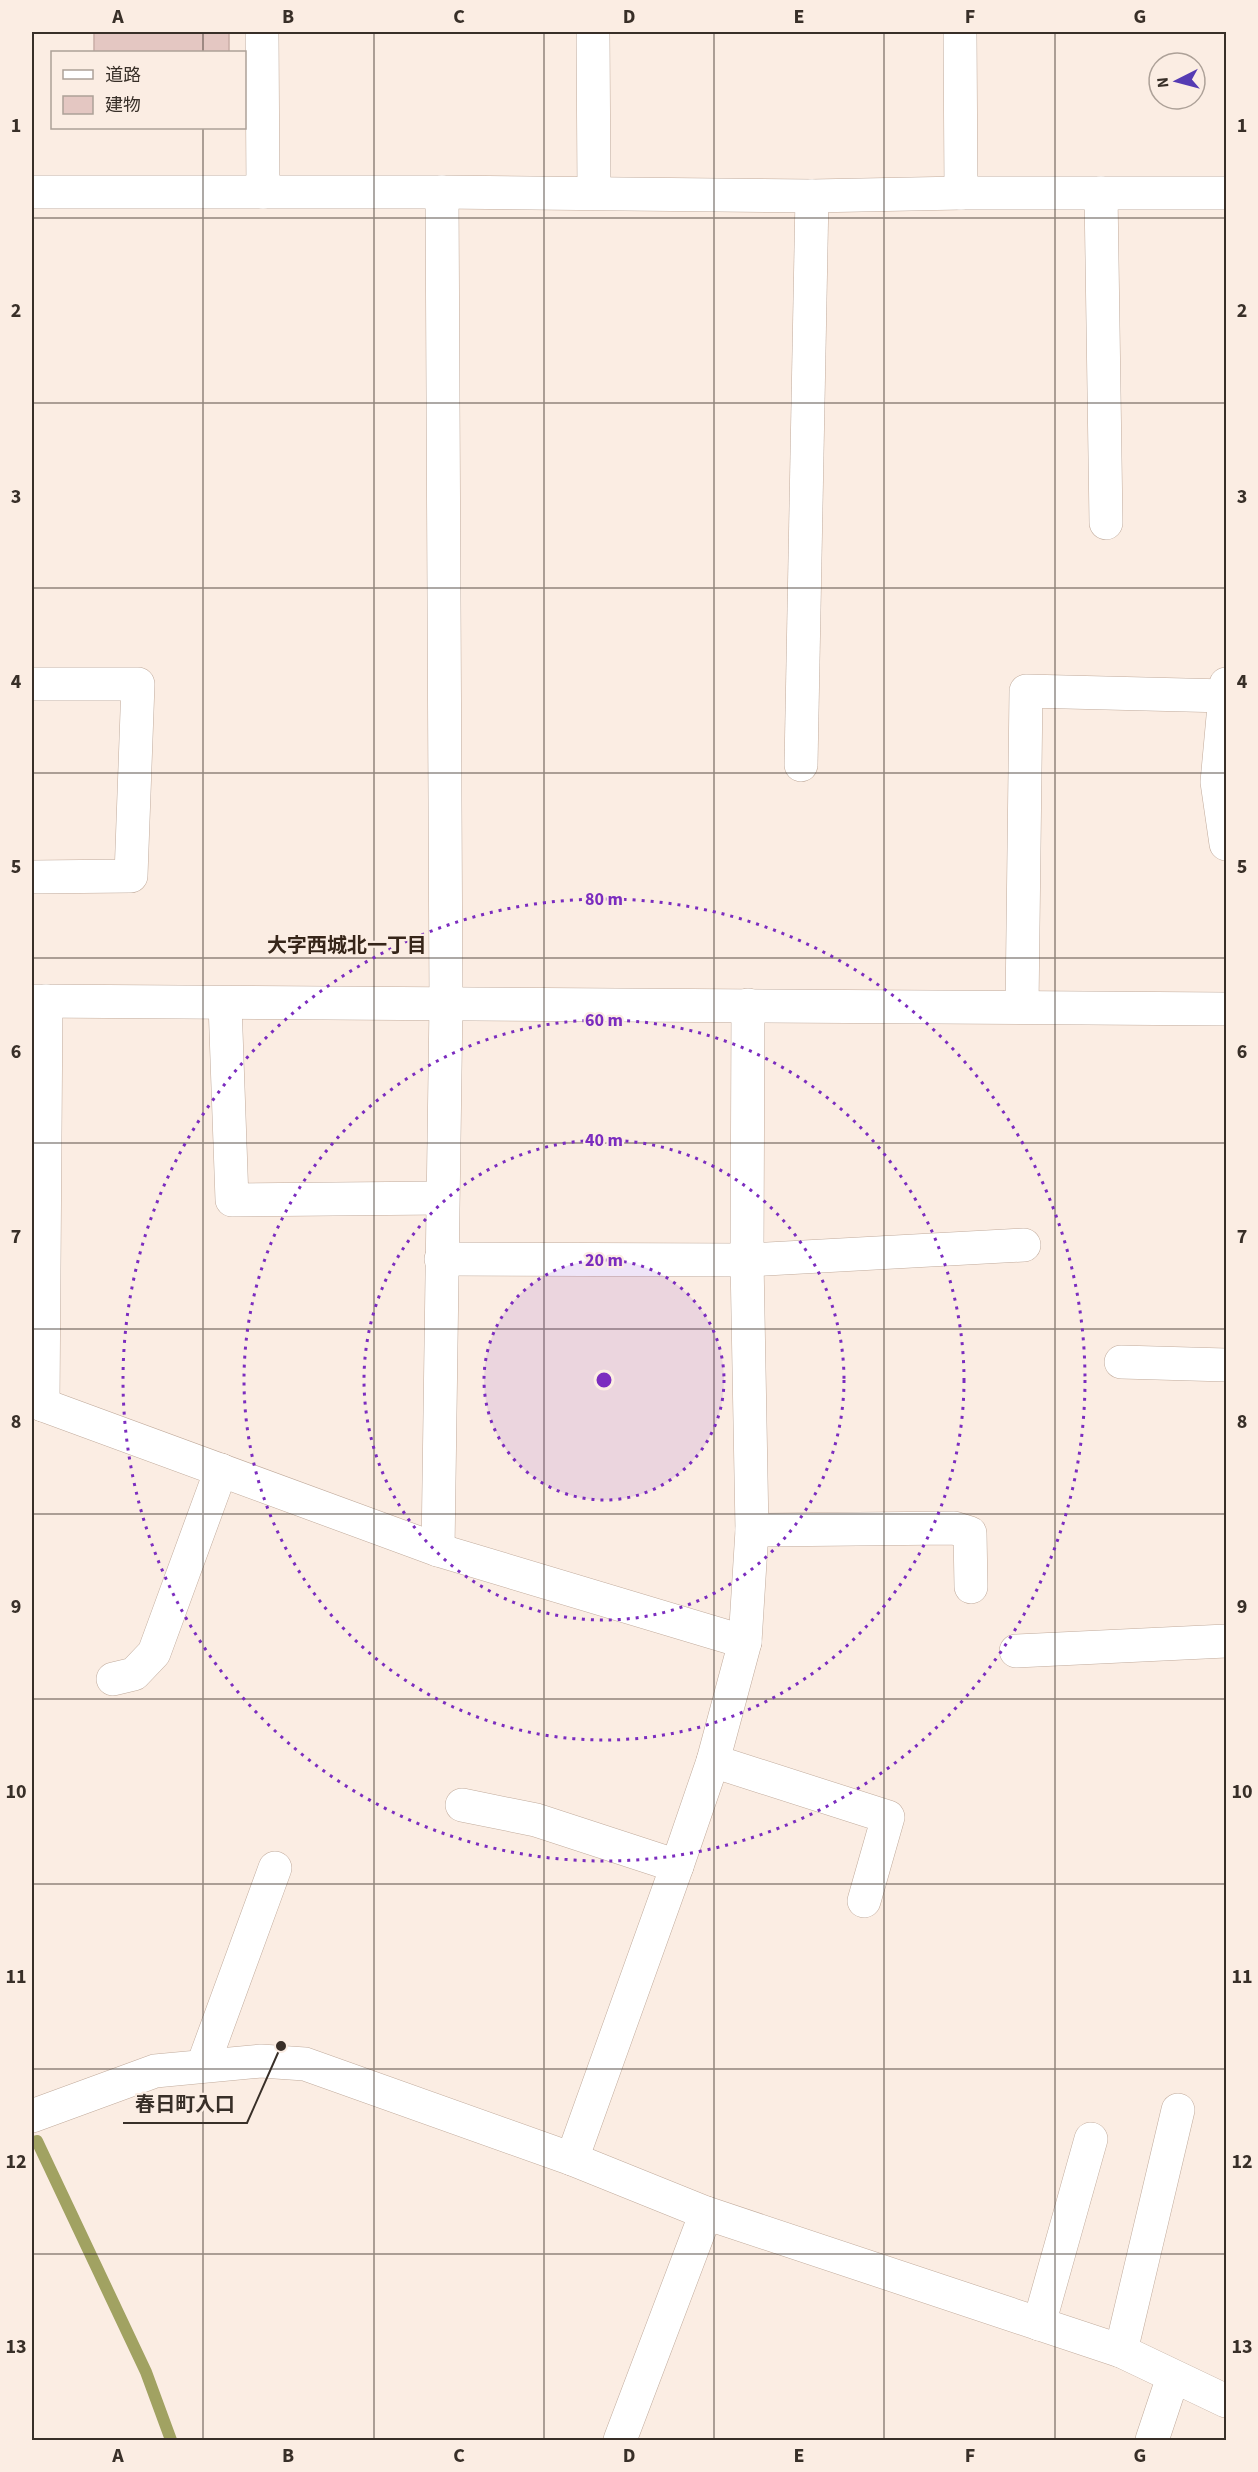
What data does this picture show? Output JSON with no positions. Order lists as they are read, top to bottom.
{
  "districts": ["大字西城北一丁目"],
  "places": ["春日町入口"],
  "legend": ["道路", "建物"],
  "north": "left",
  "grid": {
    "columns": [
      "A",
      "B",
      "C",
      "D",
      "E",
      "F",
      "G"
    ],
    "rows": [
      "1",
      "2",
      "3",
      "4",
      "5",
      "6",
      "7",
      "8",
      "9",
      "10",
      "11",
      "12",
      "13"
    ]
  },
  "rings": [
    "80 m",
    "60 m",
    "40 m",
    "20 m"
  ]
}
